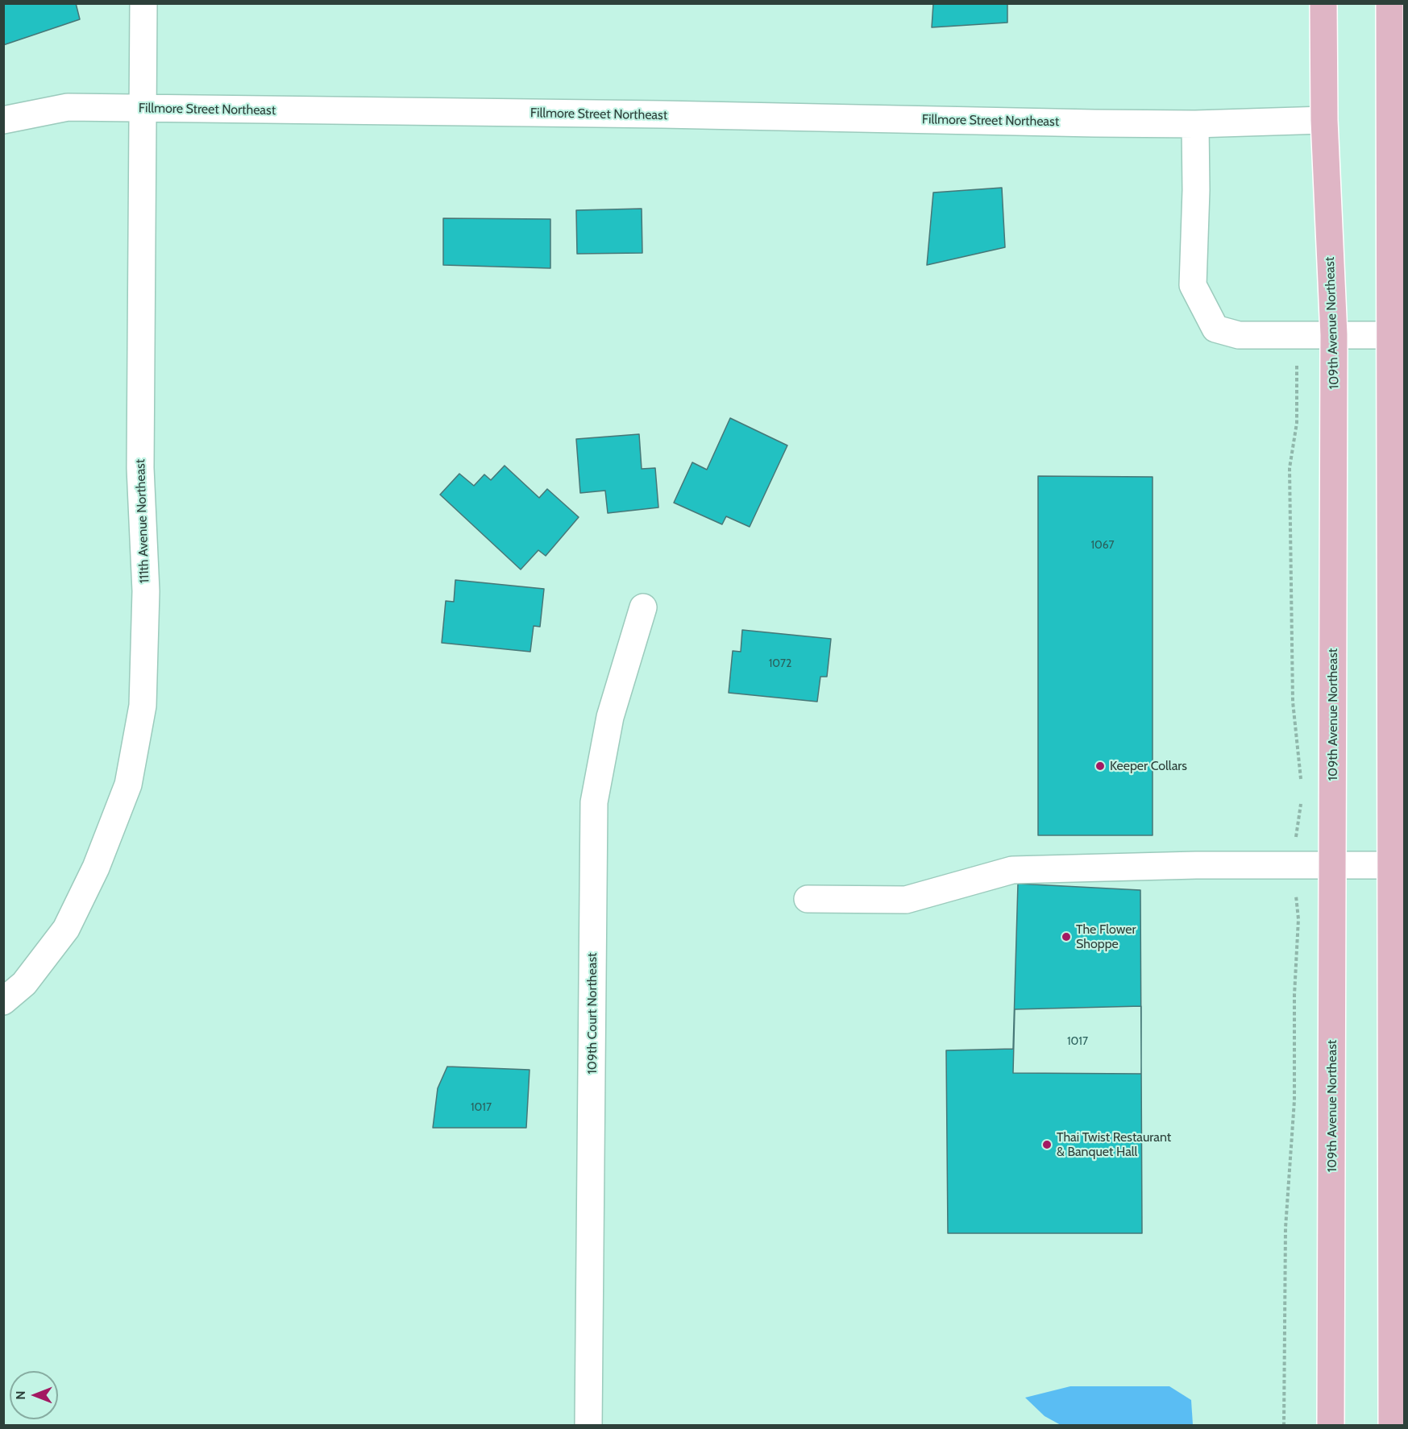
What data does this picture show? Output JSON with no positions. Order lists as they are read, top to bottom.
{
  "streets": {
    "main road": ["109th Avenue Northeast"],
    "street": ["Fillmore Street Northeast", "111th Avenue Northeast", "109th Court Northeast"]
  },
  "crossings": [
    ["Fillmore Street Northeast", "109th Avenue Northeast"],
    ["Fillmore Street Northeast", "111th Avenue Northeast"]
  ],
  "places": ["Keeper Collars", "The Flower Shoppe", "Thai Twist Restaurant & Banquet Hall"],
  "house_numbers": [
    "1067",
    "1072",
    "1017",
    "1017"
  ],
  "north": "left"
}
